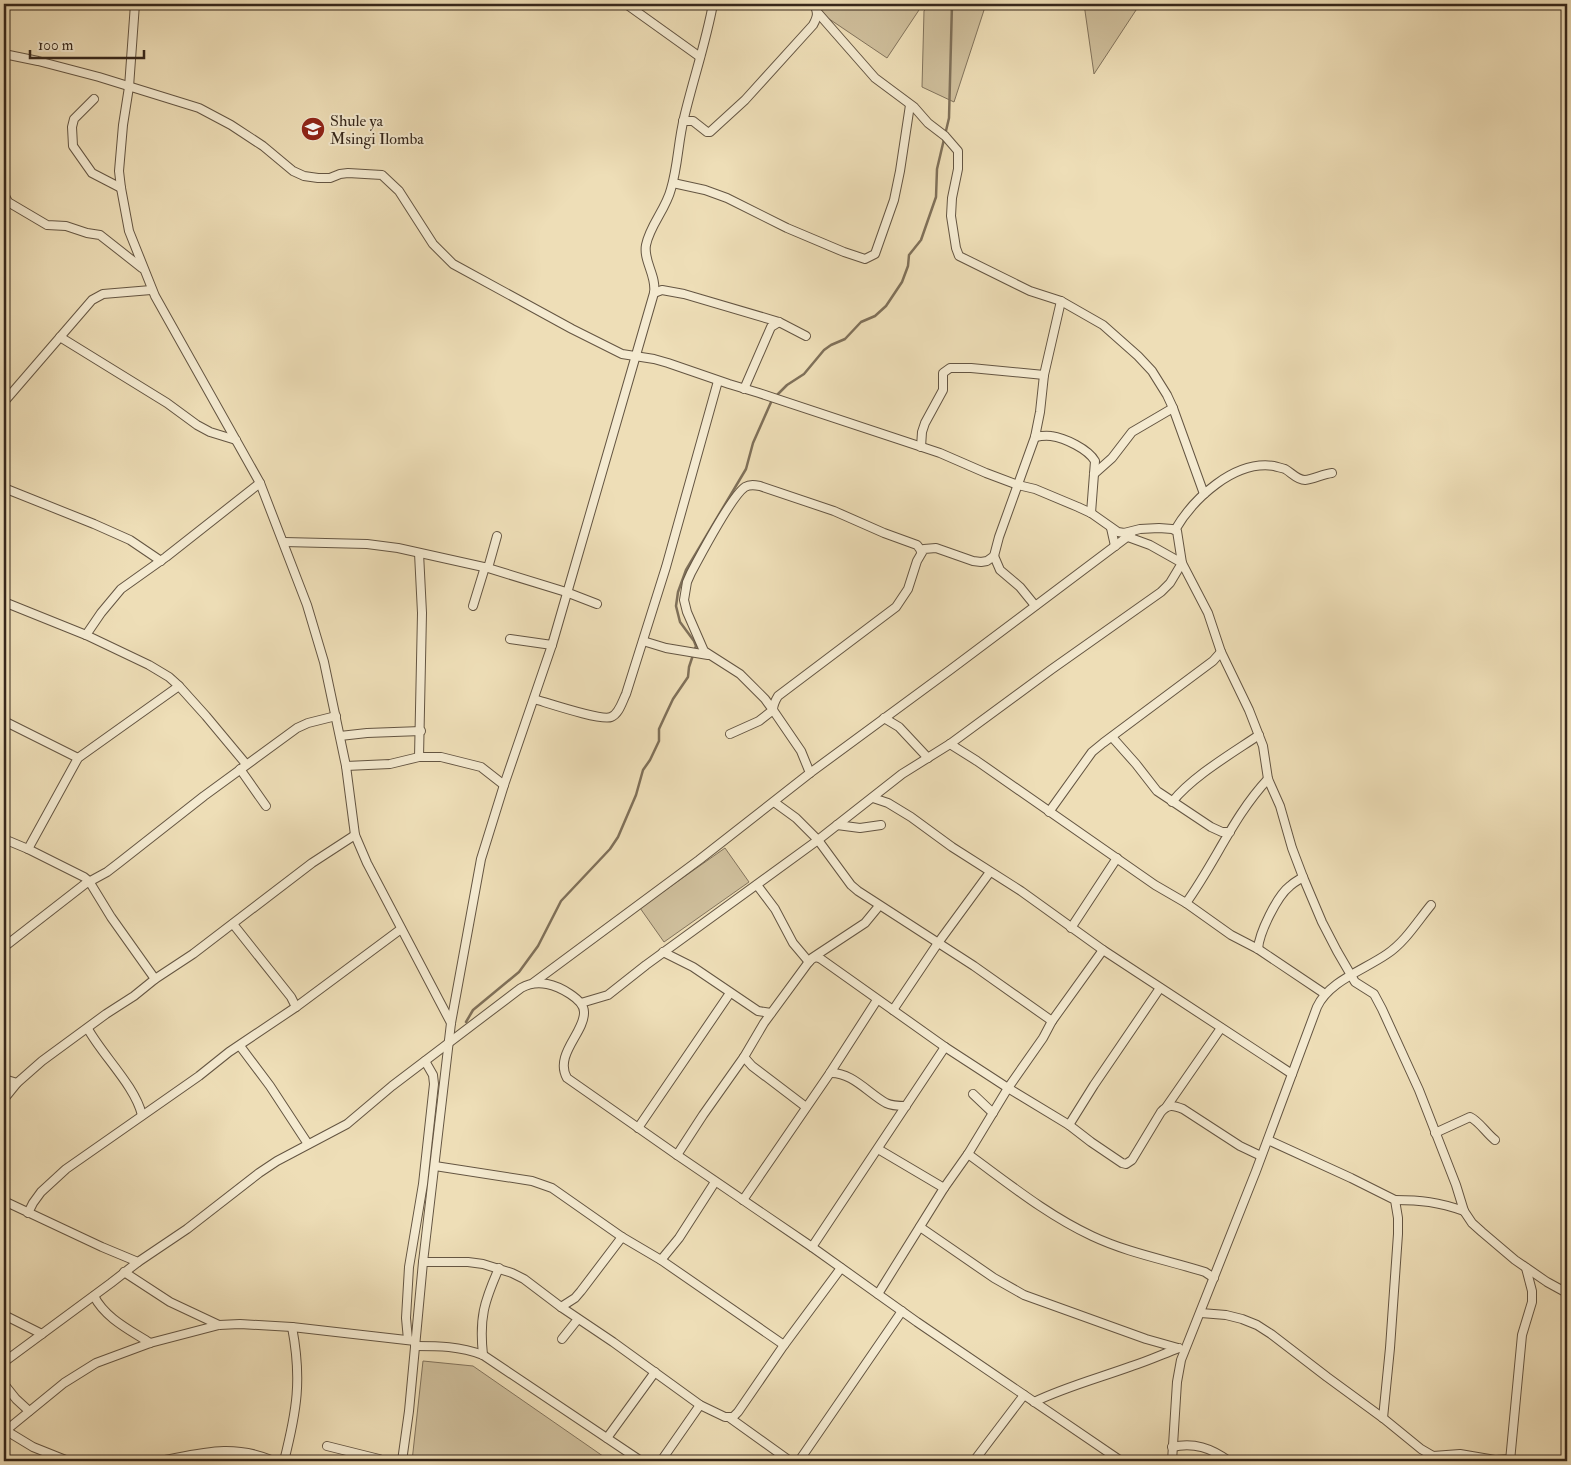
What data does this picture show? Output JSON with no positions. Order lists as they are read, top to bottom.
{
  "places": {
    "school or university": ["Shule ya Msingi Ilomba"]
  },
  "scale_bar": "100 m"
}
